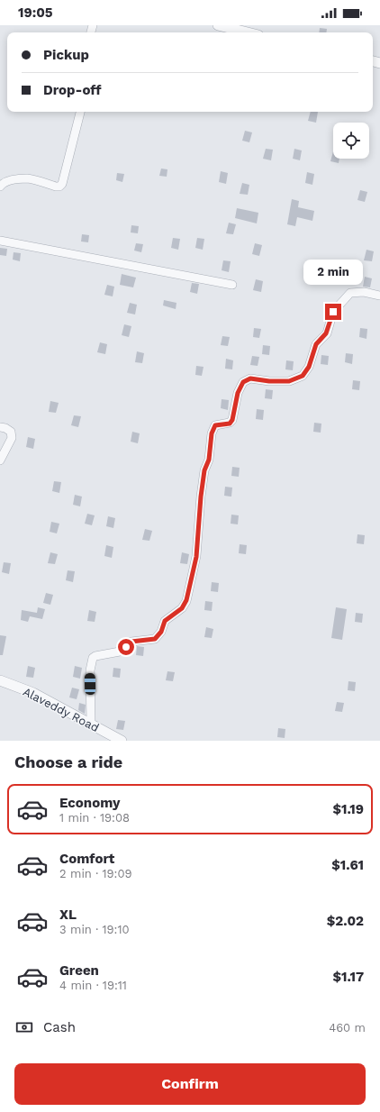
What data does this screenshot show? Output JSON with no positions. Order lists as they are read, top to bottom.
{
  "streets": {
    "street": ["Alaveddy Road"]
  },
  "page": {
    "status": "19:05",
    "banner": ["Pickup", "Drop-off"],
    "bubble": "2 min",
    "heading": "Choose a ride",
    "list": [
      {
        "name": "Economy",
        "note": "1 min · 19:08",
        "value": "$1.19"
      },
      {
        "name": "Comfort",
        "note": "2 min · 19:09",
        "value": "$1.61"
      },
      {
        "name": "XL",
        "note": "3 min · 19:10",
        "value": "$2.02"
      },
      {
        "name": "Green",
        "note": "4 min · 19:11",
        "value": "$1.17"
      }
    ],
    "pay": ["Cash", "460 m"],
    "buttons": "Confirm"
  }
}
